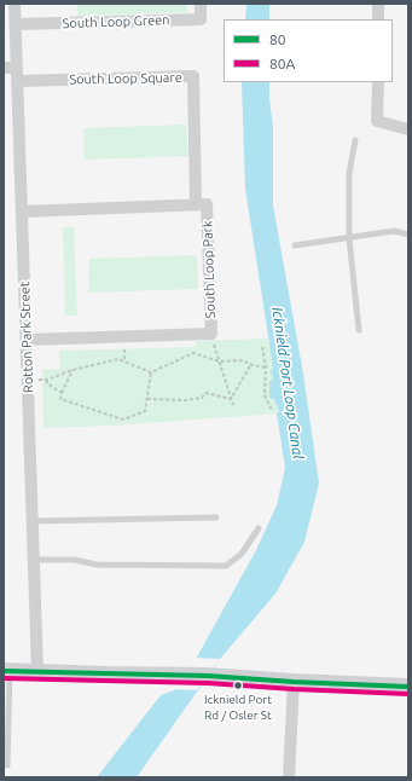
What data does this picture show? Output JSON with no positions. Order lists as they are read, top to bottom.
{
  "streets": {
    "street": [
      "South Loop Green",
      "South Loop Square",
      "South Loop Park",
      "Rotton Park Street"
    ]
  },
  "crossings": [
    ["South Loop Green", "Rotton Park Street"],
    ["South Loop Square", "South Loop Park"],
    ["South Loop Square", "Rotton Park Street"],
    ["South Loop Park", "Rotton Park Street"]
  ],
  "water": ["Icknield Port Loop Canal"],
  "places": ["Icknield Port Rd / Osler St"],
  "lines": ["transit line 80", "transit line 80A"],
  "legend": ["80", "80A"]
}
